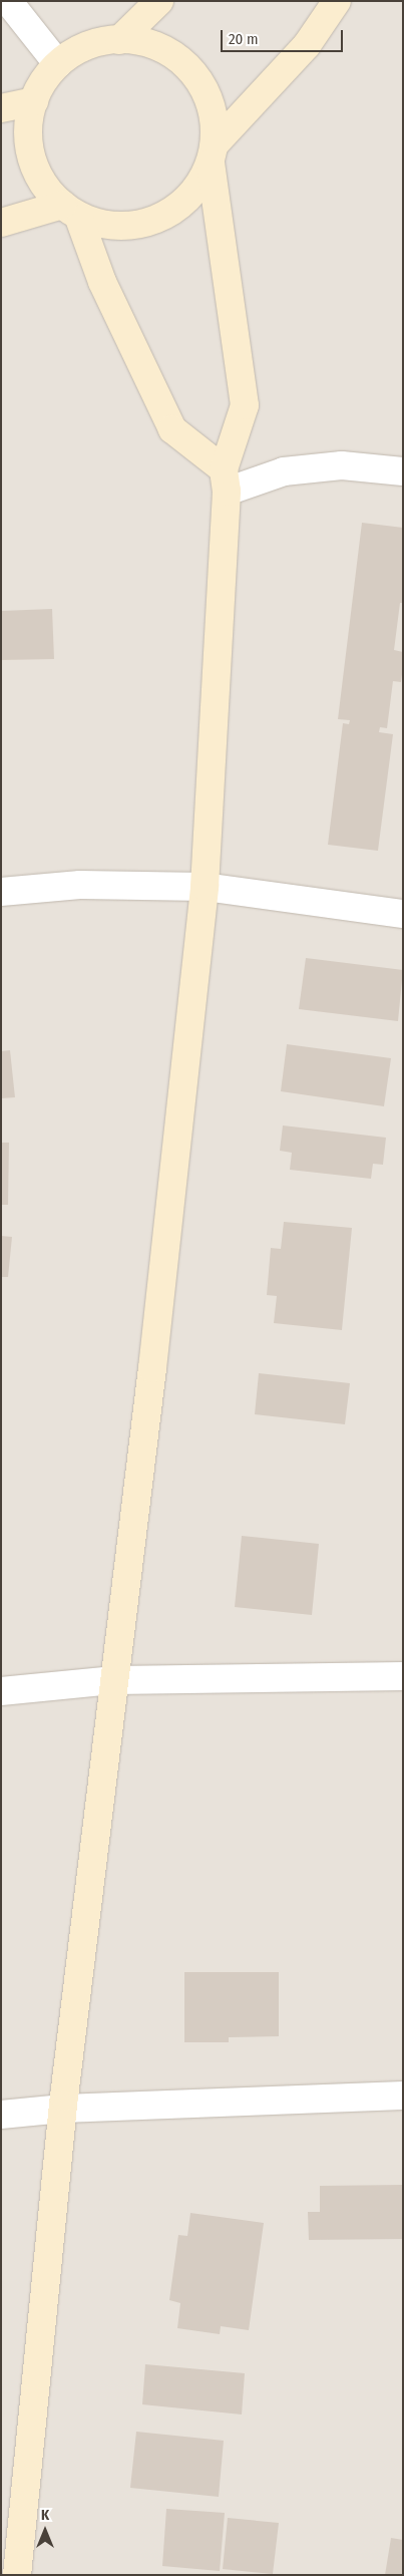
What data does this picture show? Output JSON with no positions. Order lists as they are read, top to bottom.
{
  "scale_bar": "20 m",
  "north": "top"
}
